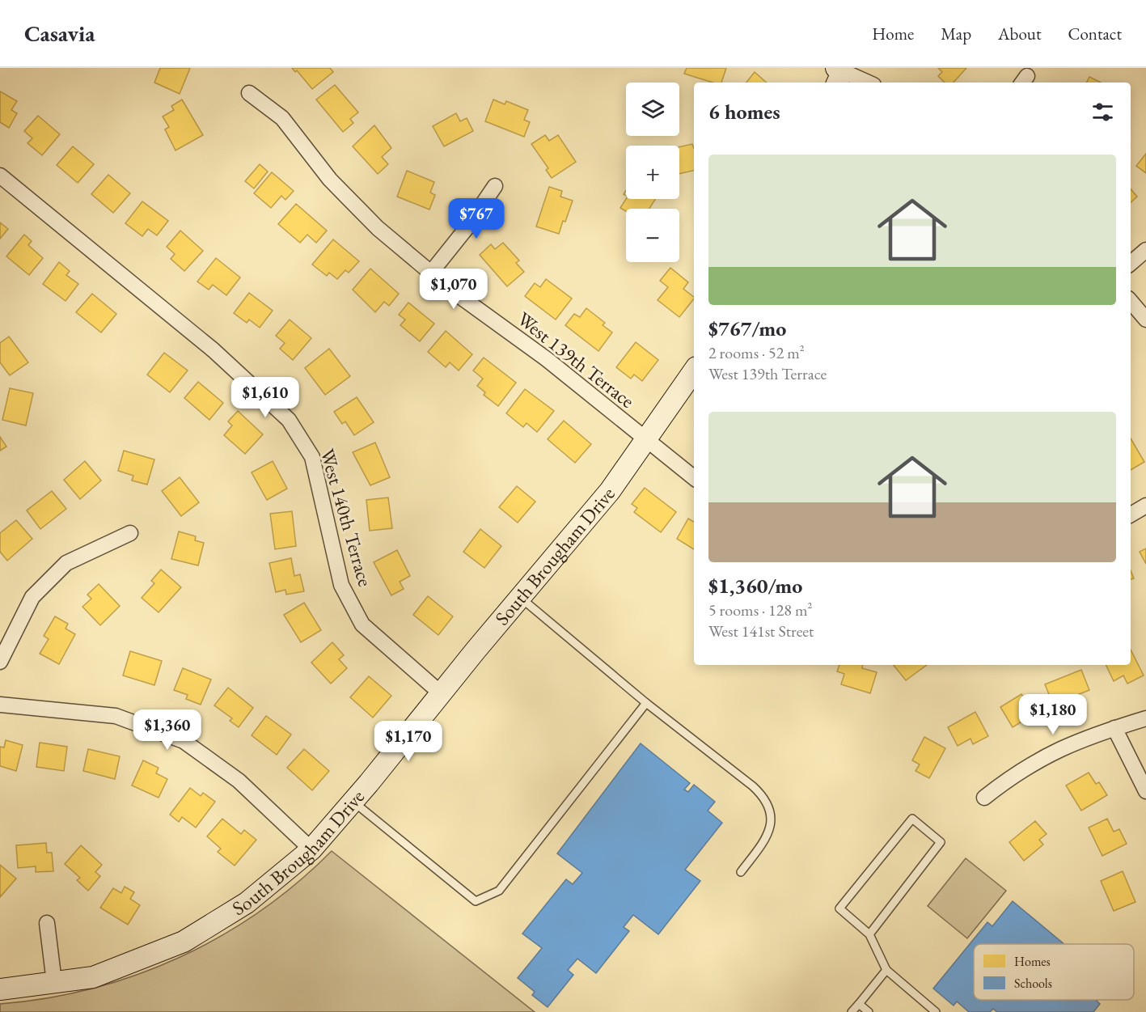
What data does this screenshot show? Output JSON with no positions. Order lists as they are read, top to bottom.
{
  "streets": {
    "street": ["West 139th Terrace", "West 140th Terrace", "South Brougham Drive"]
  },
  "crossings": [
    ["West 139th Terrace", "South Brougham Drive"],
    ["West 140th Terrace", "South Brougham Drive"]
  ],
  "legend": ["Homes", "Schools"],
  "page": {
    "header": "Casavia",
    "nav": [
      "Home",
      "Map",
      "About",
      "Contact"
    ],
    "map_buttons": ["+", "−"],
    "heading": "6 homes",
    "list": [
      {
        "name": "$767/mo",
        "note": "2 rooms · 52 m² · West 139th Terrace"
      },
      {
        "name": "$1,360/mo",
        "note": "5 rooms · 128 m² · West 141st Street"
      }
    ],
    "price": [
      "$767",
      "$1,070",
      "$1,610",
      "$1,180",
      "$1,360",
      "$1,170"
    ]
  }
}
